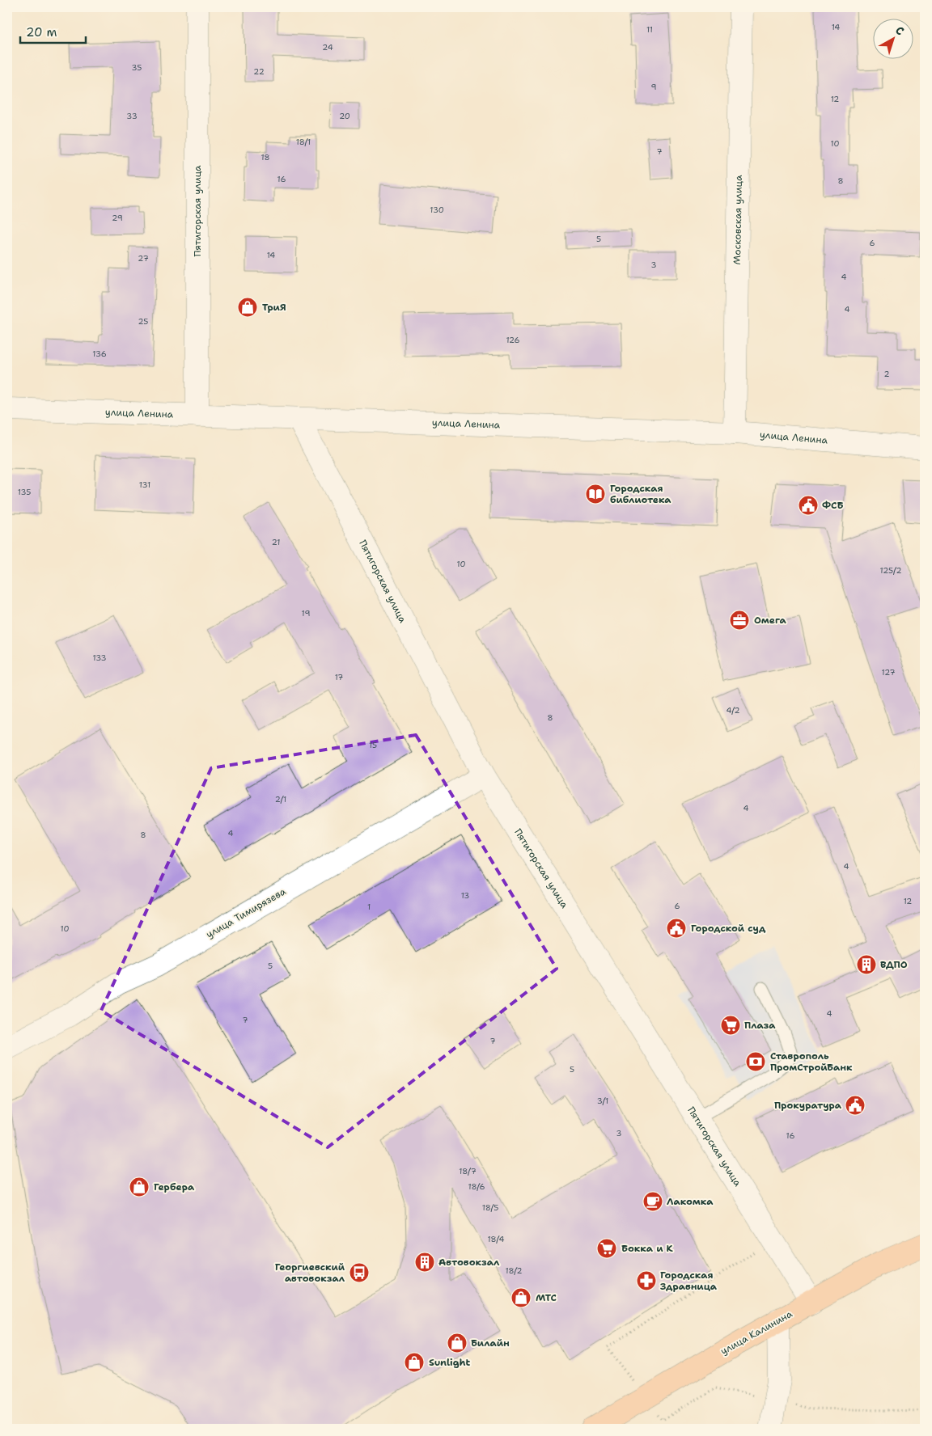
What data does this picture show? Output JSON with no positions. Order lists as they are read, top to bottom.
{
  "streets": {
    "main road": ["улица Калинина"],
    "street": [
      "Пятигорская улица",
      "Московская улица",
      "улица Ленина",
      "улица Тимирязева"
    ]
  },
  "crossings": [
    ["Пятигорская улица", "улица Ленина"],
    ["Пятигорская улица", "улица Тимирязева"],
    ["Пятигорская улица", "улица Калинина"],
    ["Московская улица", "улица Ленина"]
  ],
  "places": {
    "shop": [
      "ТриЯ",
      "Гербера",
      "МТС",
      "Билайн",
      "Sunlight"
    ],
    "library": ["Городская библиотека"],
    "public building": ["ФСБ", "Городской суд", "Прокуратура"],
    "office": ["Омега"],
    "building": ["ВДПО", "Автовокзал"],
    "supermarket": ["Плаза", "Бокка и К"],
    "bank": ["Ставрополь ПромСтройБанк"],
    "cafe": ["Лакомка"],
    "bus stop": ["Георгиевский автовокзал"],
    "pharmacy": ["Городская Здравница"]
  },
  "house_numbers": [
    "14",
    "11",
    "24",
    "35",
    "22",
    "9",
    "12",
    "33",
    "20",
    "18/1",
    "10",
    "7",
    "18",
    "16",
    "8",
    "130",
    "29",
    "5",
    "6",
    "14",
    "27",
    "3",
    "4",
    "4",
    "25",
    "126",
    "136",
    "2",
    "131",
    "135",
    "21",
    "10",
    "125/2",
    "19",
    "133",
    "127",
    "17",
    "4/2",
    "8",
    "15",
    "2/1",
    "4",
    "4",
    "8",
    "4",
    "13",
    "12",
    "6",
    "1",
    "10",
    "5",
    "4",
    "7",
    "7",
    "5",
    "3/1",
    "3",
    "16",
    "18/7",
    "18/6",
    "18/5",
    "18/4",
    "18/2"
  ],
  "scale_bar": "20 m",
  "north": "top right"
}
